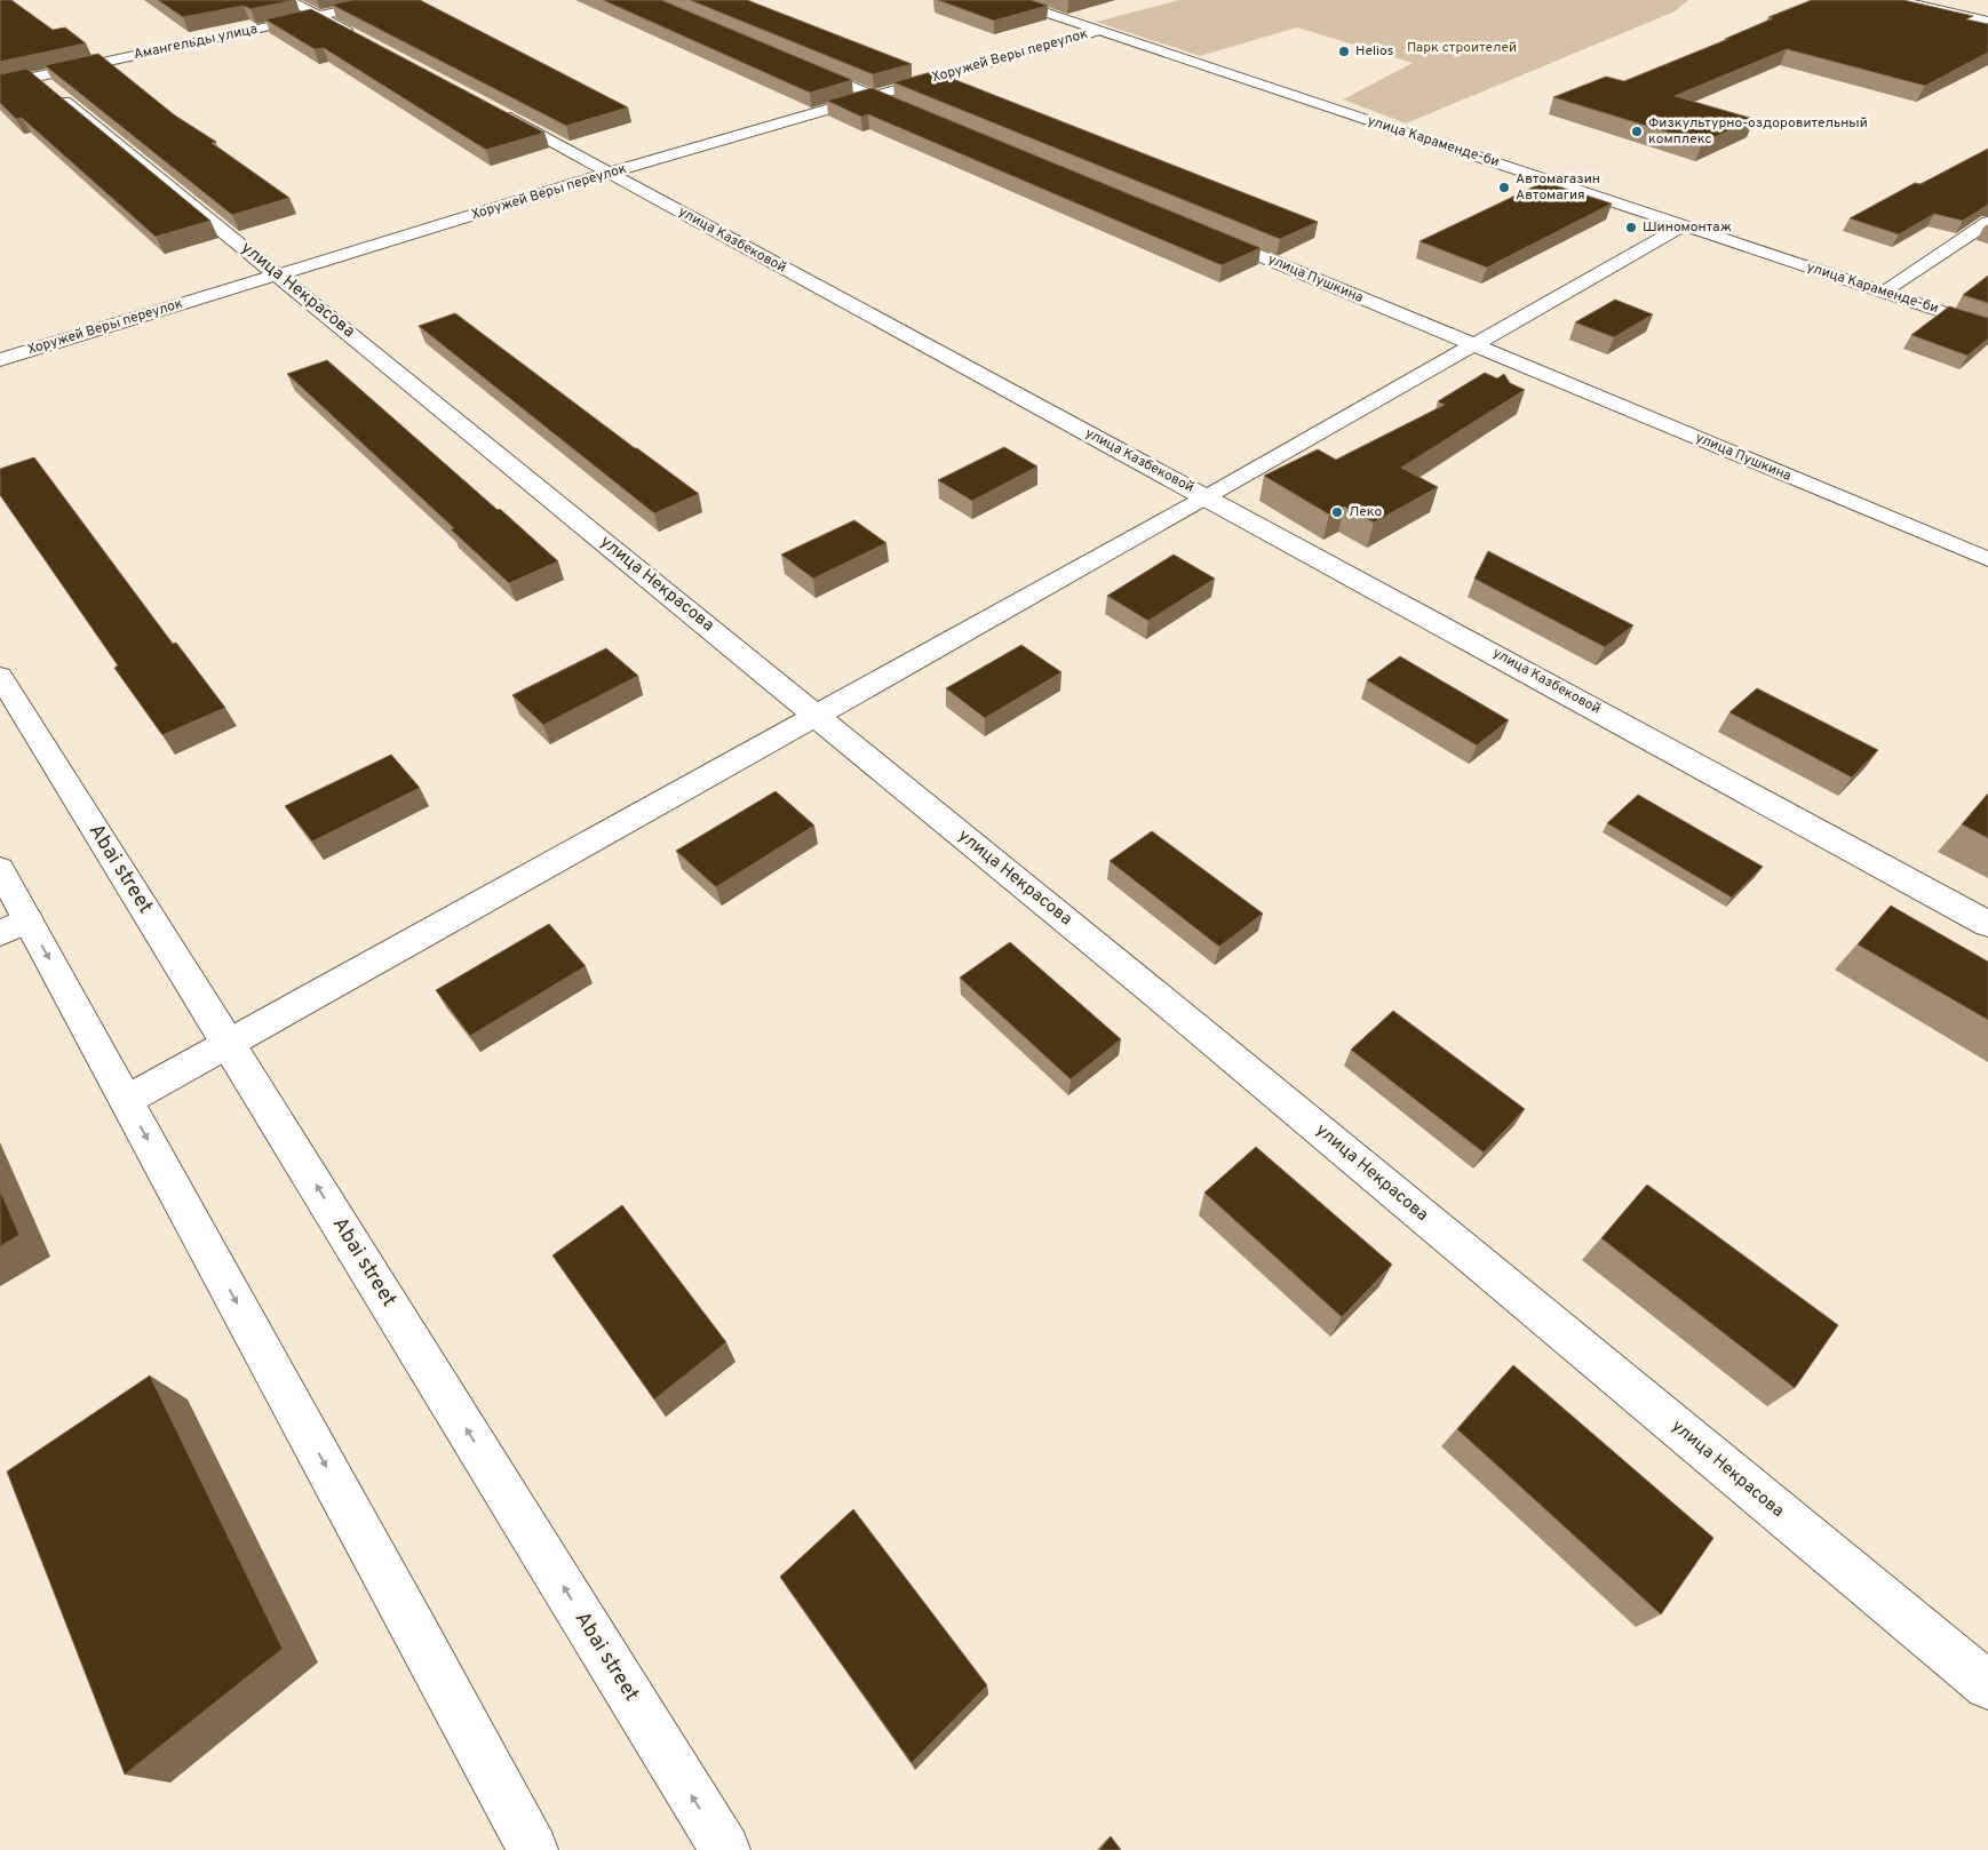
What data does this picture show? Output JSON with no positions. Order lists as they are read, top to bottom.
{
  "streets": {
    "street": [
      "Амангельды улица",
      "Хоружей Веры переулок",
      "улица Караменде-би",
      "улица Казбековой",
      "улица Пушкина",
      "улица Некрасова",
      "Abai street"
    ]
  },
  "crossings": [
    ["Амангельды улица", "улица Некрасова"],
    ["Хоружей Веры переулок", "улица Караменде-би"],
    ["Хоружей Веры переулок", "улица Казбековой"],
    ["Хоружей Веры переулок", "улица Некрасова"]
  ],
  "parks": ["Парк строителей"],
  "places": [
    "Helios",
    "Физкультурно-оздоровительный комплекс",
    "Автомагазин Автомагия",
    "Шиномонтаж",
    "Леко"
  ]
}
